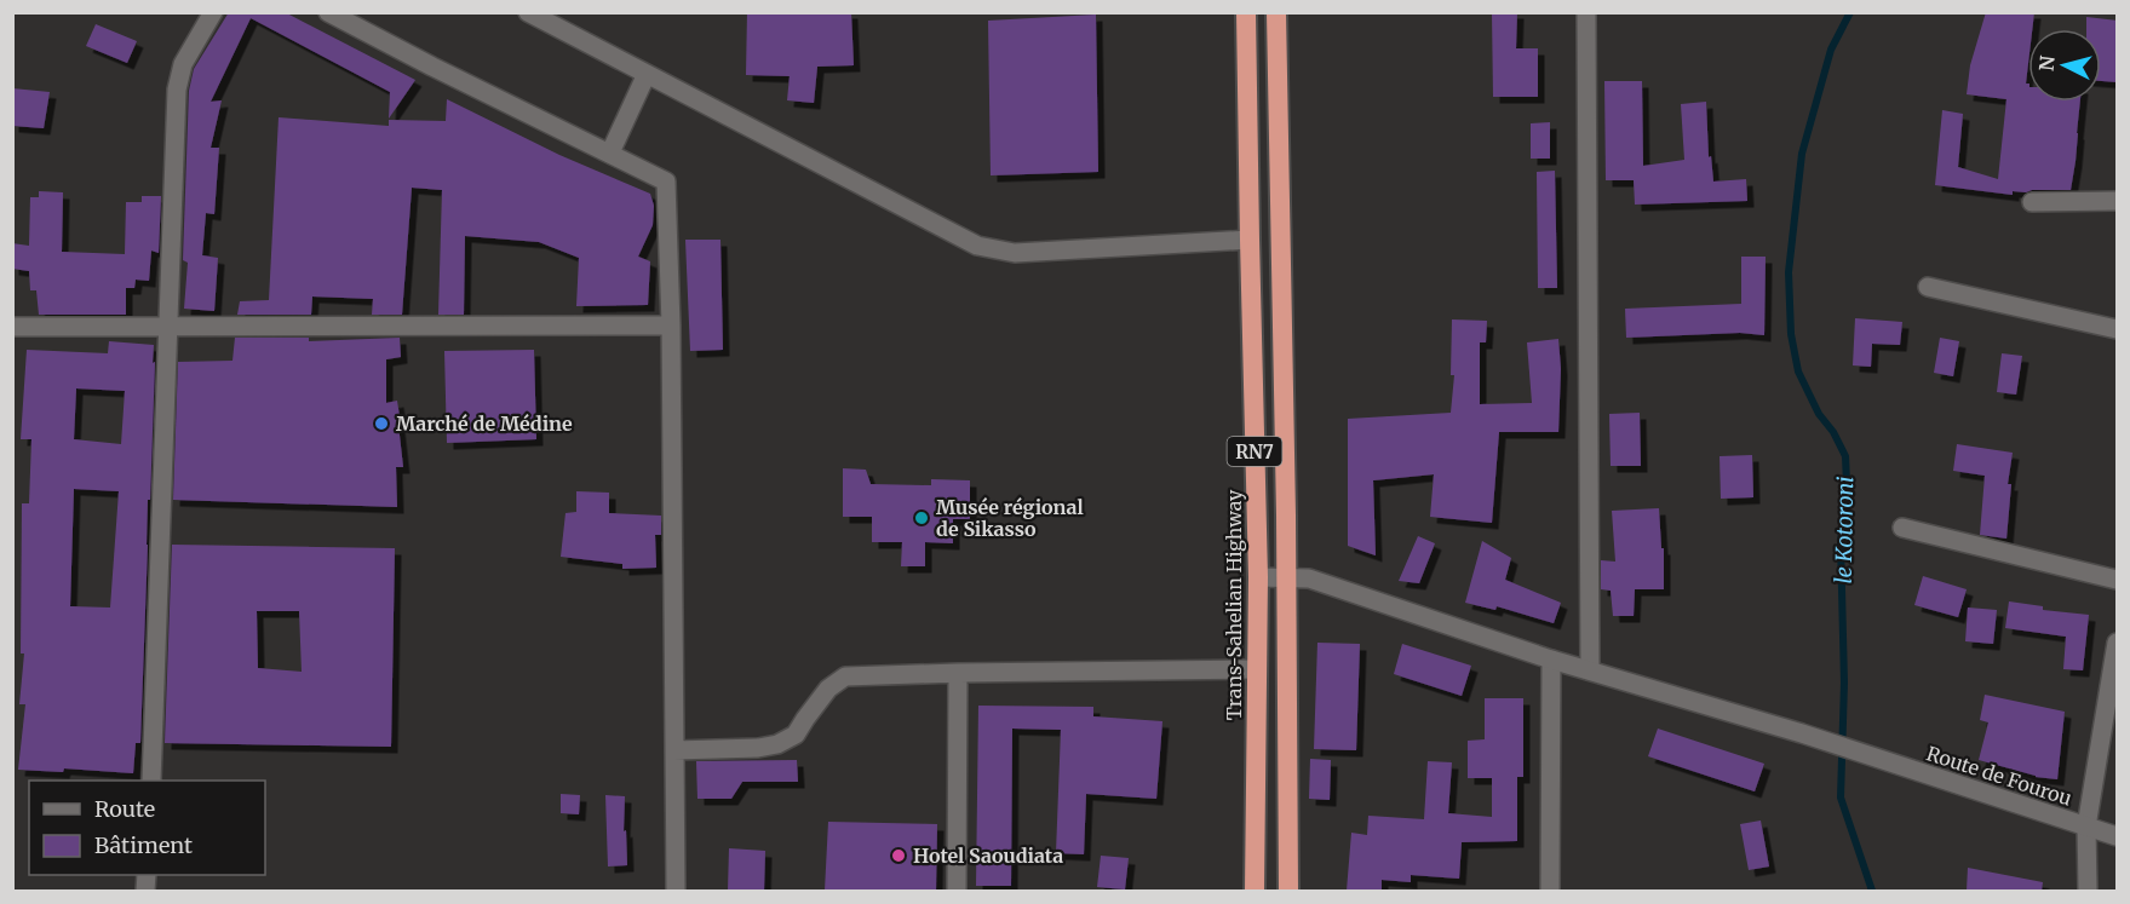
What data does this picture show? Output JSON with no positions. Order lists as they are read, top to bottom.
{
  "streets": {
    "highway": ["RN7", "Trans-Sahelian Highway"],
    "street": ["Route de Fourou"]
  },
  "crossings": [
    ["RN7", "Route de Fourou"],
    ["Trans-Sahelian Highway", "Route de Fourou"]
  ],
  "water": ["le Kotoroni"],
  "places": ["Marché de Médine", "Musée régional de Sikasso", "Hotel Saoudiata"],
  "legend": ["Route", "Bâtiment"],
  "north": "left"
}
